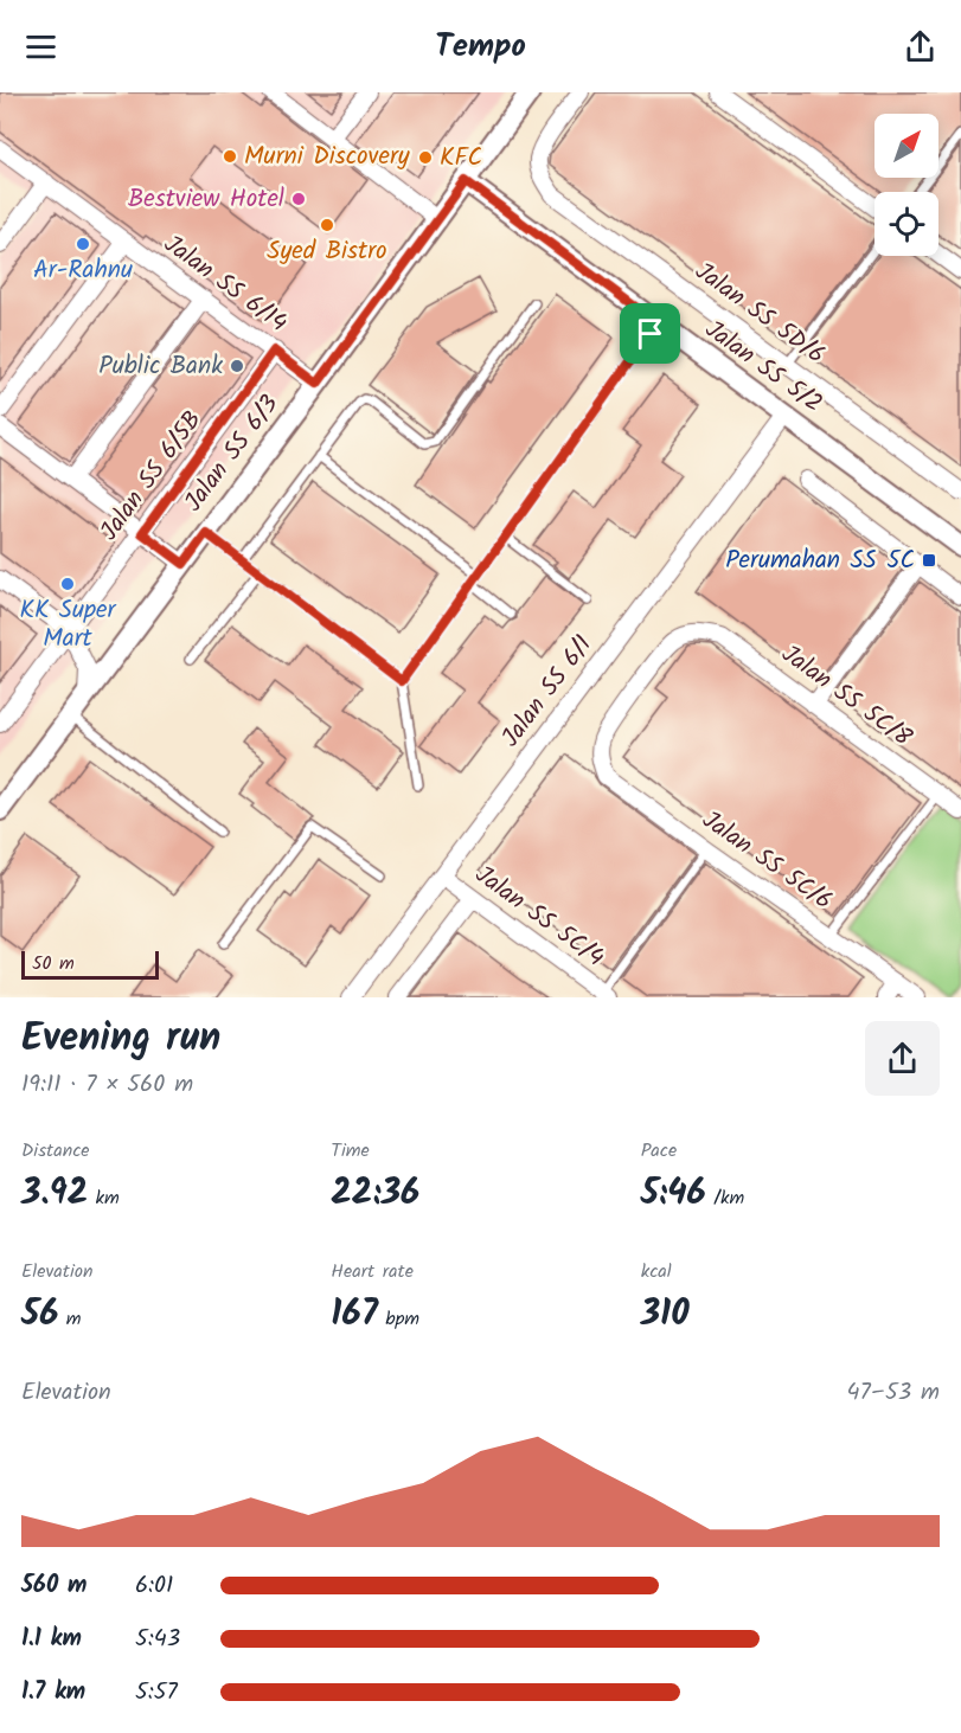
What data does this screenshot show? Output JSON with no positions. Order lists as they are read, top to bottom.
{
  "streets": {
    "street": [
      "Jalan SS 6/14",
      "Jalan SS 5D/6",
      "Jalan SS 5/2",
      "Jalan SS 6/3",
      "Jalan SS 6/5B",
      "Jalan SS 6/1",
      "Jalan SS 5C/8",
      "Jalan SS 5C/6",
      "Jalan SS 5C/4"
    ]
  },
  "crossings": [
    ["Jalan SS 6/14", "Jalan SS 6/3"],
    ["Jalan SS 6/14", "Jalan SS 6/5B"],
    ["Jalan SS 5/2", "Jalan SS 6/3"],
    ["Jalan SS 5/2", "Jalan SS 6/1"],
    ["Jalan SS 6/1", "Jalan SS 5C/4"],
    ["Jalan SS 5C/8", "Jalan SS 5C/6"]
  ],
  "places": {
    "other": [
      "Murni Discovery",
      "KFC",
      "Bestview Hotel",
      "Syed Bistro",
      "Ar-Rahnu",
      "Public Bank",
      "KK Super Mart"
    ],
    "transit": ["Perumahan SS 5C"]
  },
  "scale_bar": "50 m",
  "north": "top right",
  "page": {
    "header": "Tempo",
    "scale": "50 m",
    "heading": ["Evening run", "19:11 · 7 × 560 m"],
    "stats": [
      ["Distance", "3.92 km"],
      ["Time", "22:36"],
      ["Pace", "5:46 /km"],
      ["Elevation", "56 m"],
      ["Heart rate", "167 bpm"],
      ["kcal", "310"]
    ],
    "chart": ["Elevation", "47–53 m"],
    "list": [
      {
        "name": "560 m",
        "note": "6:01"
      },
      {
        "name": "1.1 km",
        "note": "5:43"
      },
      {
        "name": "1.7 km",
        "note": "5:57"
      }
    ]
  }
}
